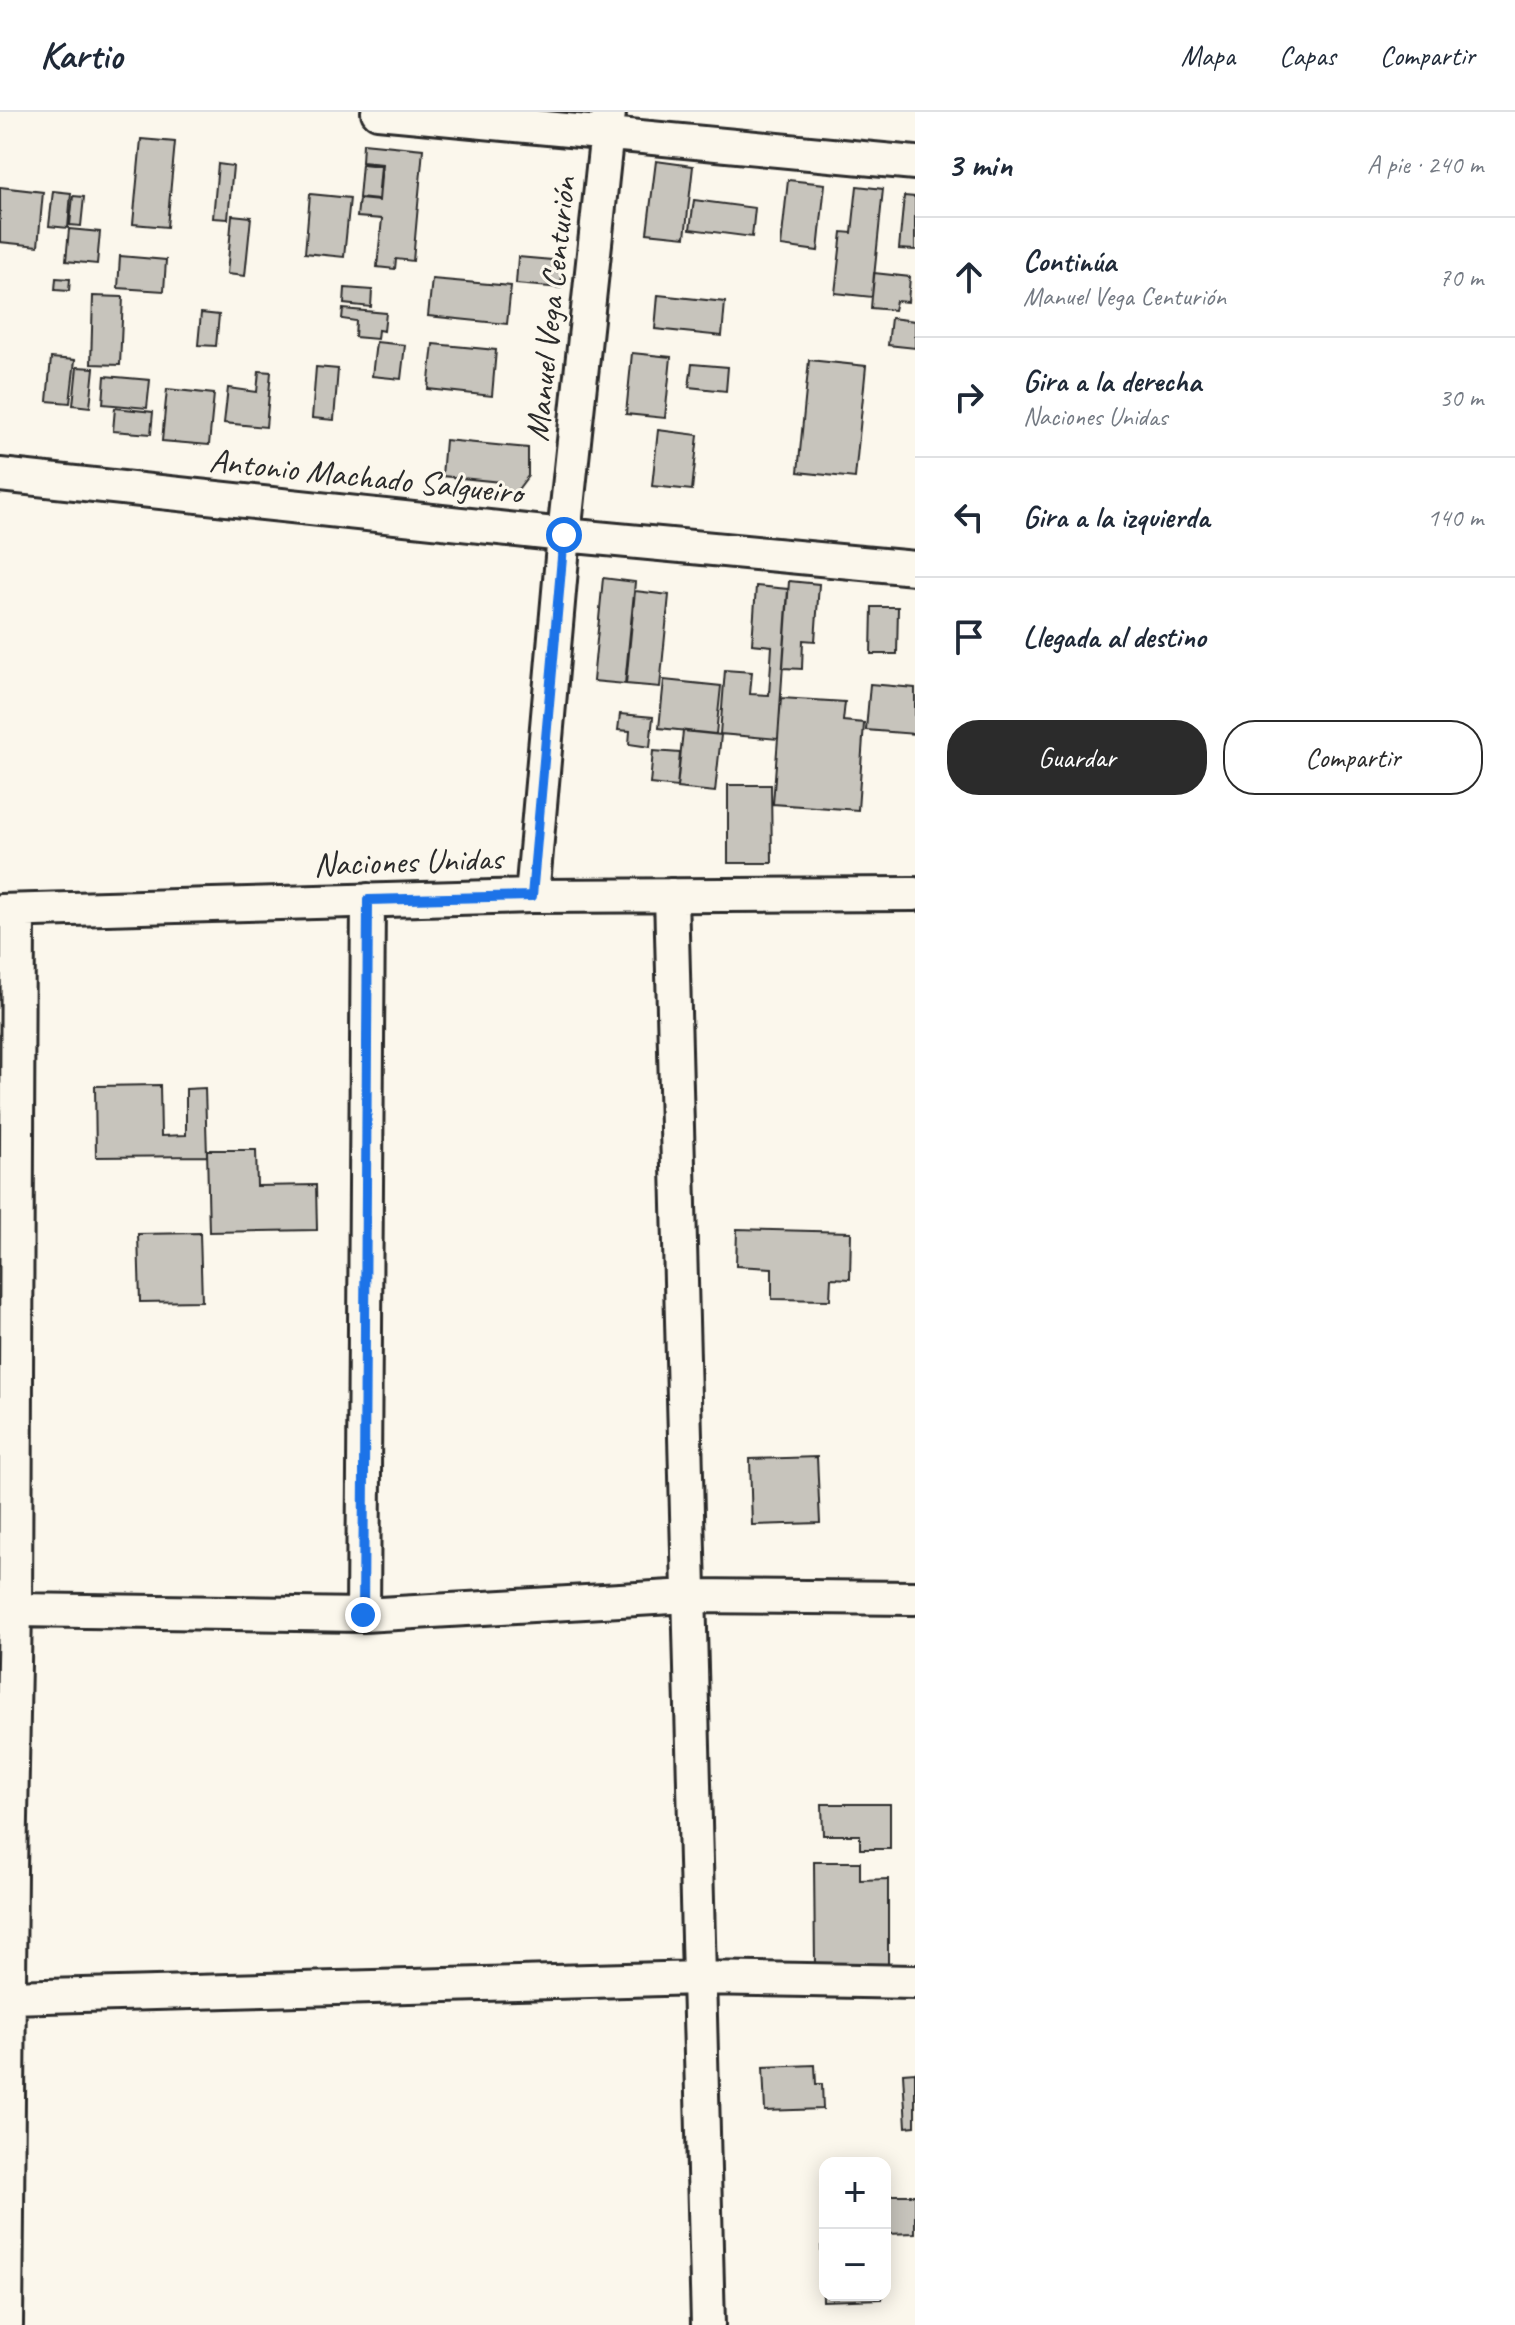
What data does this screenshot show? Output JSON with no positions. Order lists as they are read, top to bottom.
{
  "streets": {
    "street": ["Manuel Vega Centurión", "Antonio Machado Salgueiro", "Naciones Unidas"]
  },
  "crossings": [
    ["Manuel Vega Centurión", "Antonio Machado Salgueiro"],
    ["Manuel Vega Centurión", "Naciones Unidas"]
  ],
  "page": {
    "header": "Kartio",
    "nav": ["Mapa", "Capas", "Compartir"],
    "heading": ["3 min", "A pie · 240 m"],
    "list": [
      ["Continúa", "Manuel Vega Centurión", "70 m"],
      ["Gira a la derecha", "Naciones Unidas", "30 m"],
      ["Gira a la izquierda", "140 m"],
      "Llegada al destino"
    ],
    "buttons": ["Guardar", "Compartir"],
    "map_buttons": ["+", "−"]
  }
}
